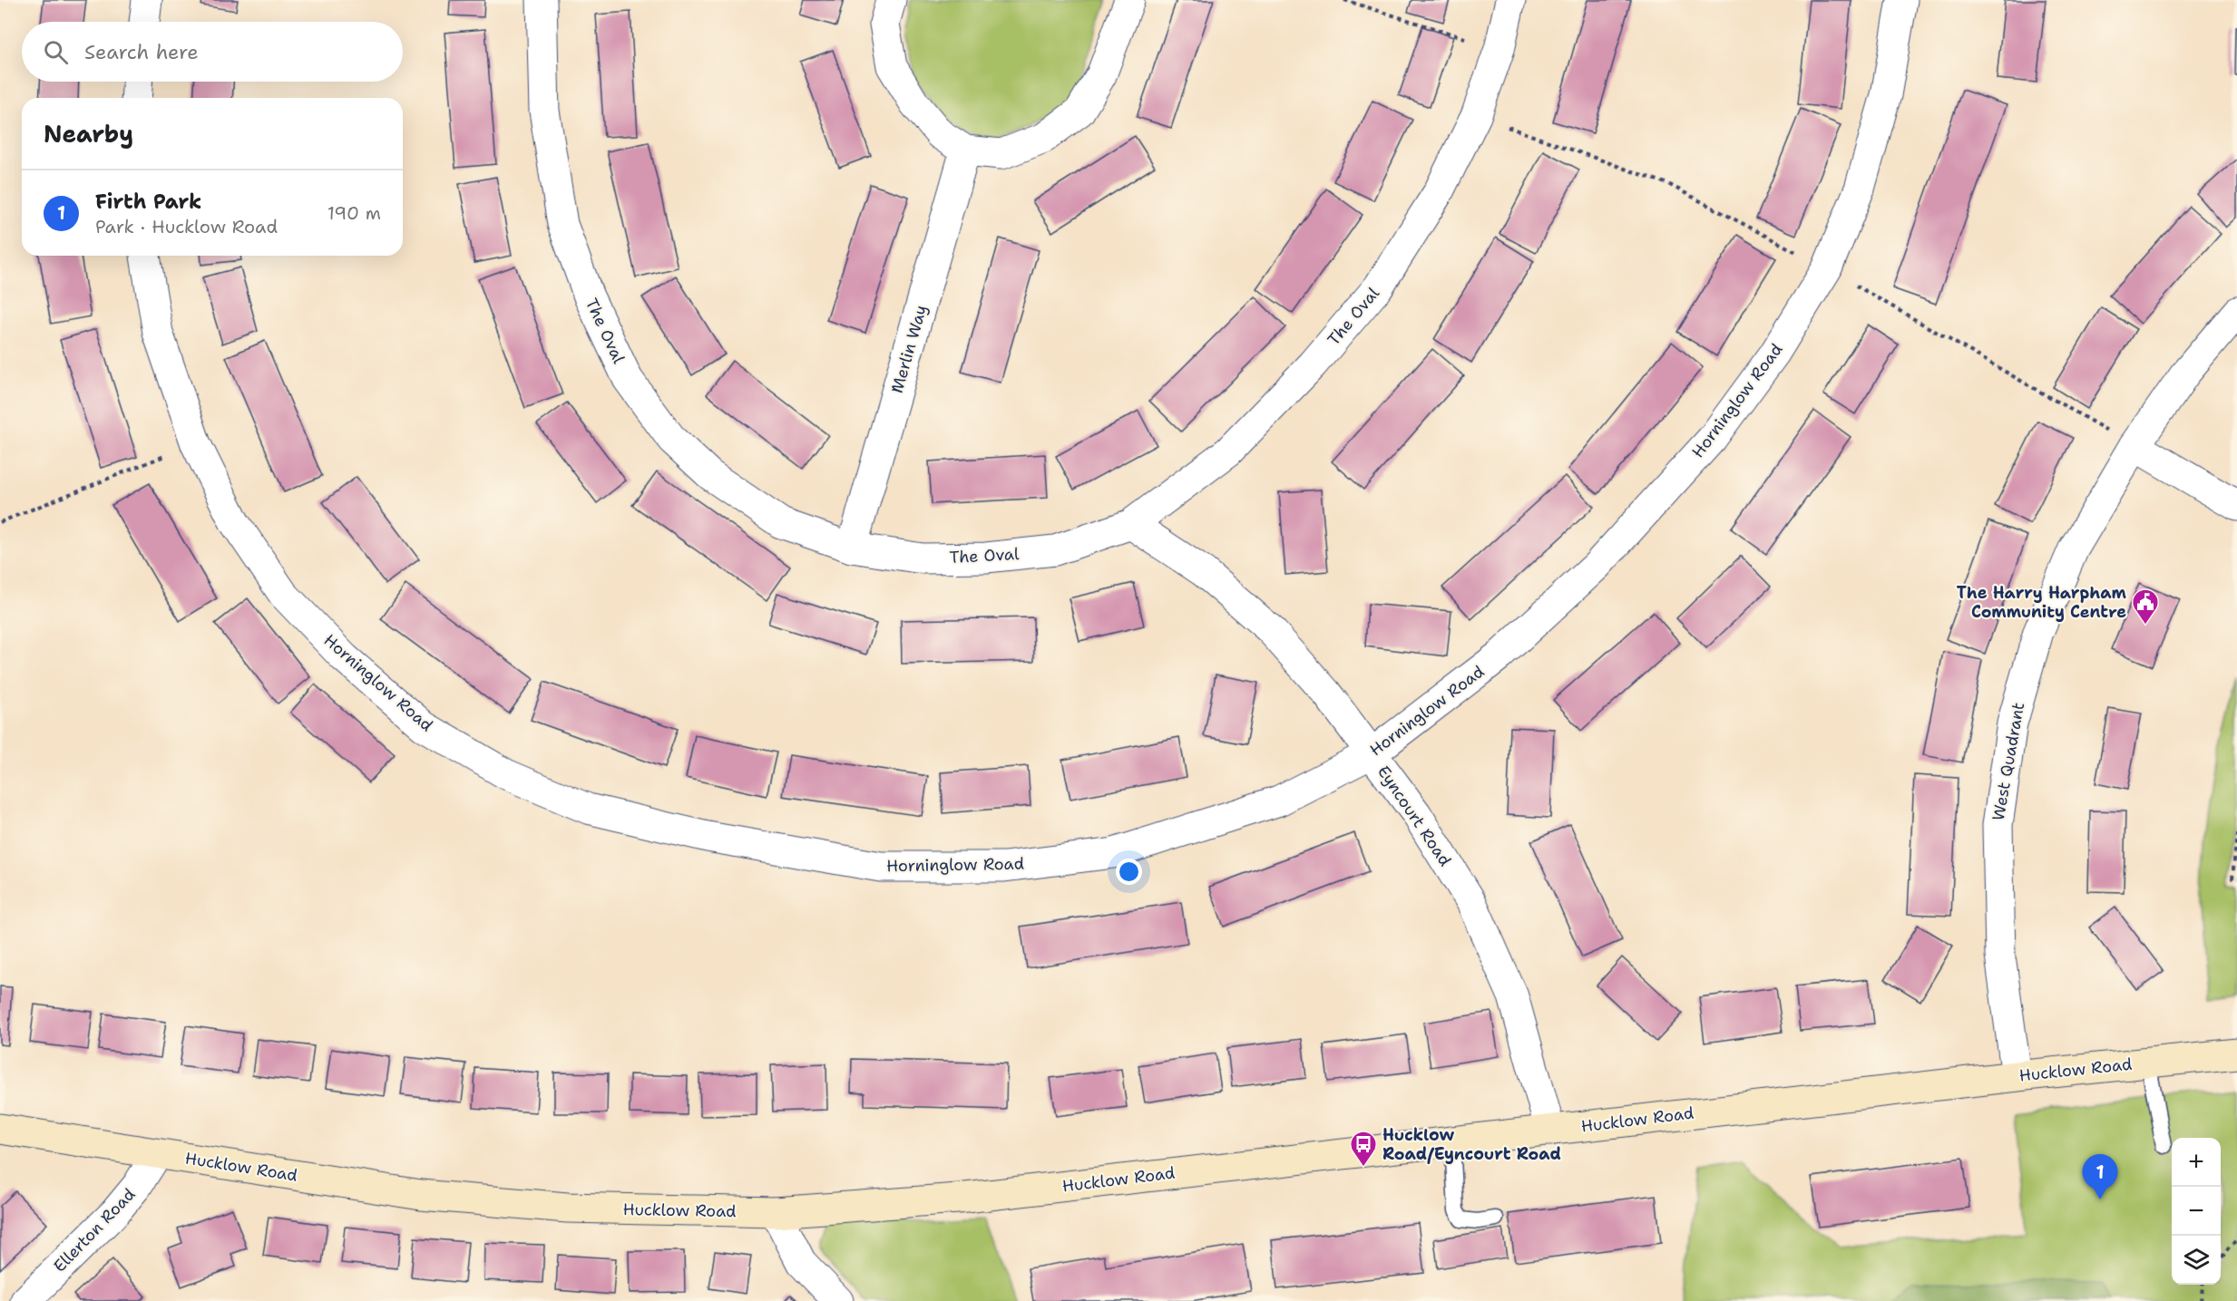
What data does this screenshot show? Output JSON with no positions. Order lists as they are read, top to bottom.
{
  "streets": {
    "street": [
      "The Oval",
      "Merlin Way",
      "Horninglow Road",
      "West Quadrant",
      "Eyncourt Road",
      "Hucklow Road",
      "Ellerton Road"
    ]
  },
  "crossings": [
    ["The Oval", "Merlin Way"],
    ["The Oval", "Eyncourt Road"],
    ["Horninglow Road", "Eyncourt Road"],
    ["West Quadrant", "Hucklow Road"],
    ["Eyncourt Road", "Hucklow Road"],
    ["Hucklow Road", "Ellerton Road"]
  ],
  "places": {
    "public building": ["The Harry Harpham Community Centre"],
    "bus stop": ["Hucklow Road/Eyncourt Road"]
  },
  "page": {
    "search": "Search here",
    "heading": "Nearby",
    "list": [
      {
        "mark": "1",
        "name": "Firth Park",
        "note": "Park · Hucklow Road",
        "value": "190 m"
      }
    ],
    "map_buttons": ["+", "−"],
    "pins": "1"
  }
}
